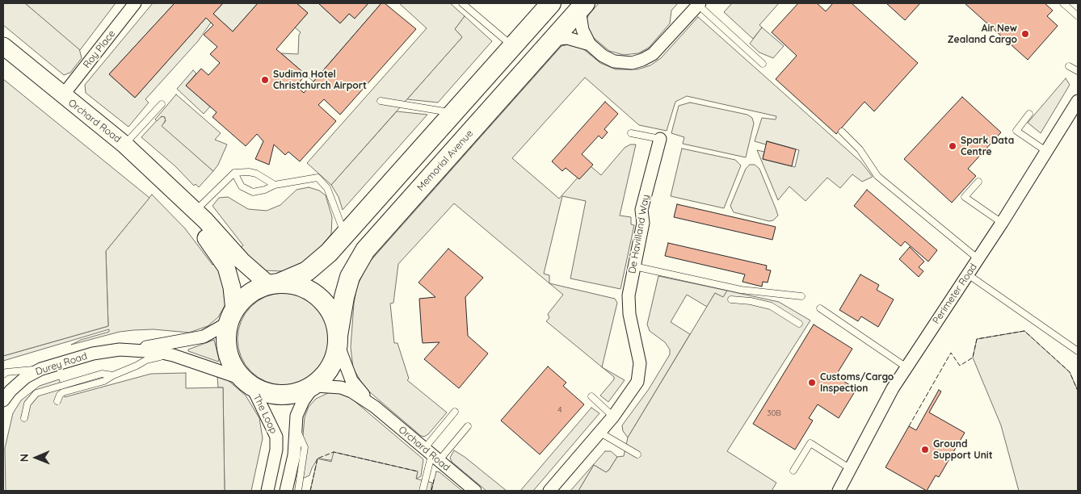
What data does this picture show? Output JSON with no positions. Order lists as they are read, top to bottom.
{
  "streets": {
    "main road": ["Memorial Avenue"],
    "street": [
      "Roy Place",
      "Orchard Road",
      "De Havilland Way",
      "Perimeter Road",
      "Durey Road",
      "The Loop"
    ]
  },
  "crossings": [
    ["Roy Place", "Orchard Road"],
    ["Orchard Road", "Memorial Avenue"],
    ["Orchard Road", "Durey Road"],
    ["Orchard Road", "The Loop"],
    ["Memorial Avenue", "Durey Road"],
    ["Memorial Avenue", "The Loop"],
    ["Durey Road", "The Loop"]
  ],
  "places": [
    "Air New Zealand Cargo",
    "Sudima Hotel Christchurch Airport",
    "Spark Data Centre",
    "Customs/Cargo Inspection",
    "Ground Support Unit"
  ],
  "house_numbers": ["4", "30B"],
  "north": "left"
}
